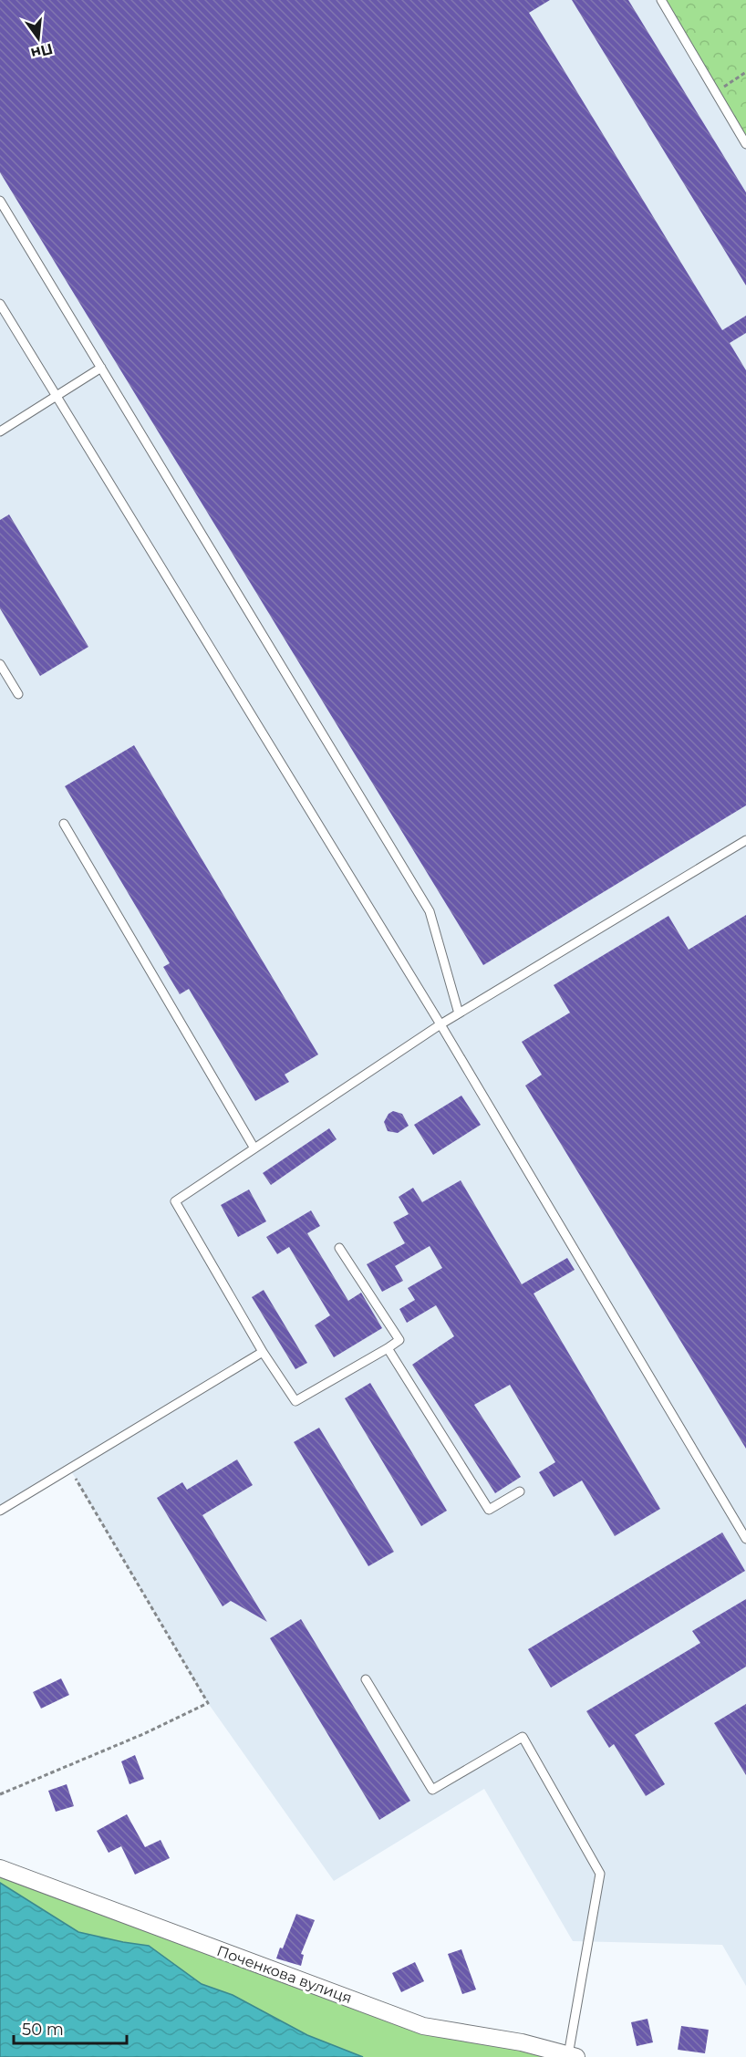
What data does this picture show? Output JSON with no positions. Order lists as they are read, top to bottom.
{
  "streets": {
    "street": ["Поченкова вулиця"]
  },
  "scale_bar": "50 m",
  "north": "bottom"
}
